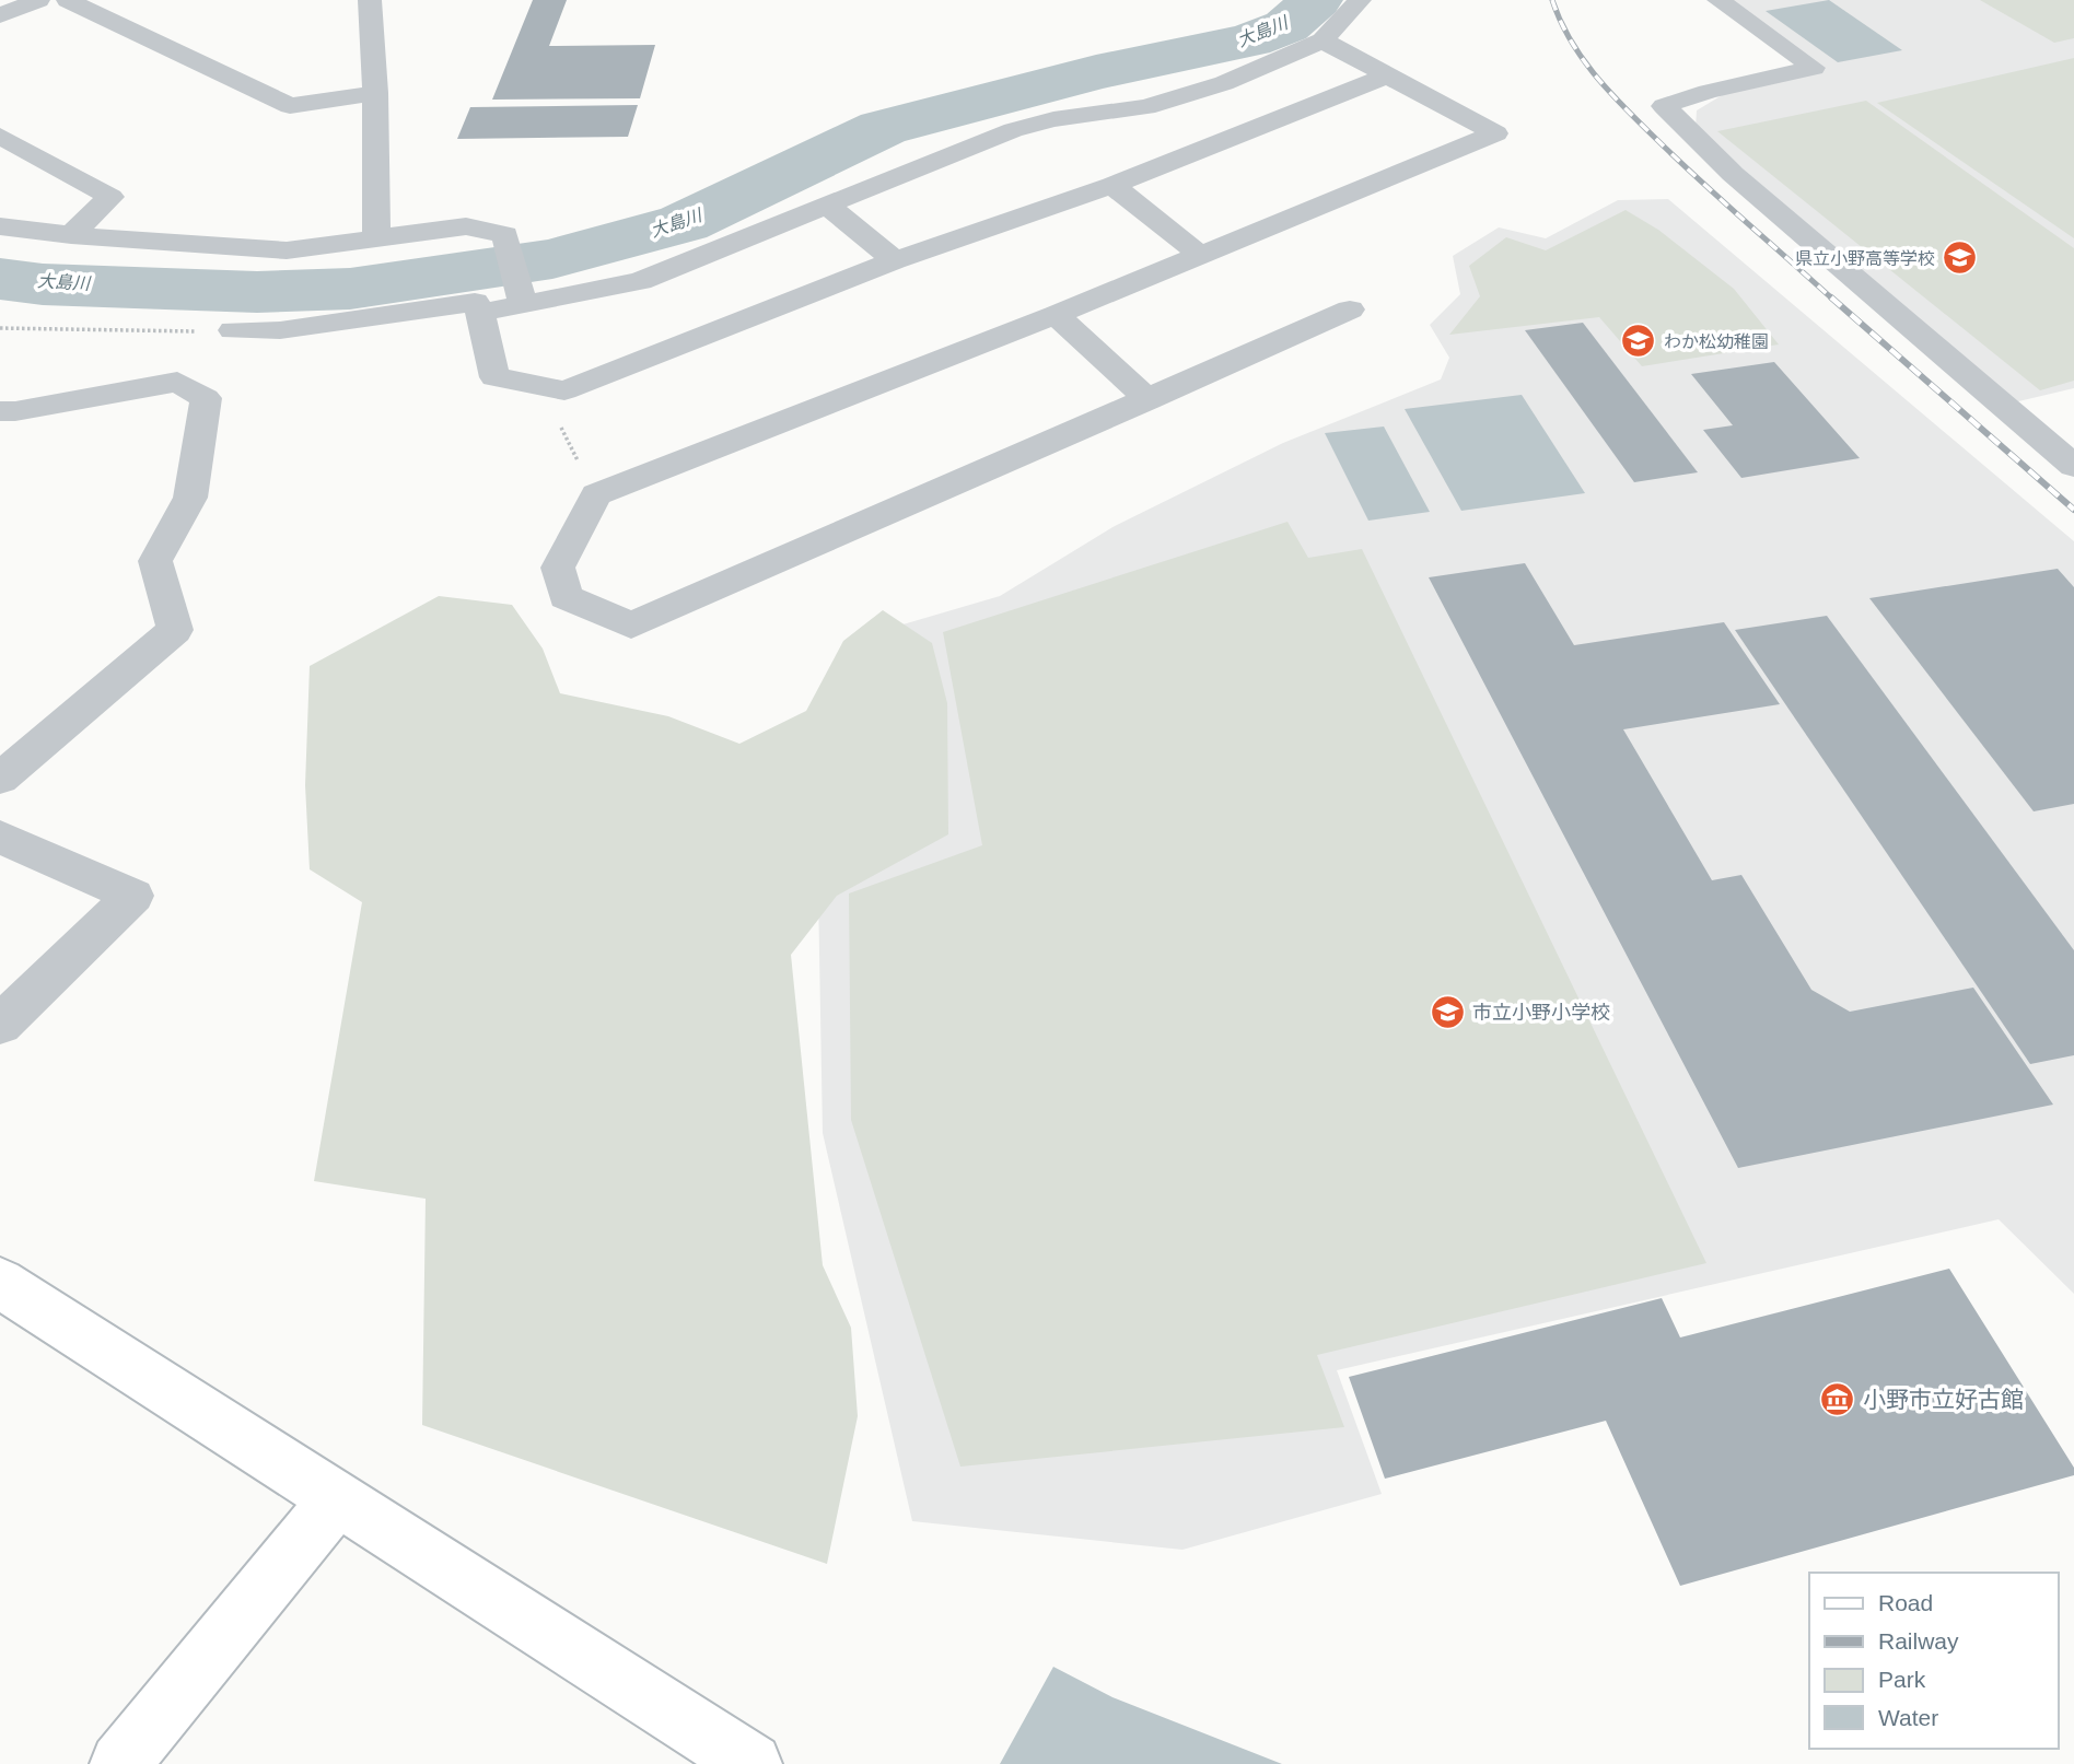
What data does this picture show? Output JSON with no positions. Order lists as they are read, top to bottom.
{
  "water": ["大島川"],
  "places": {
    "school or university": ["県立小野高等学校", "わか松幼稚園", "市立小野小学校"],
    "museum": ["小野市立好古館"]
  },
  "legend": [
    "Road",
    "Railway",
    "Park",
    "Water"
  ]
}
